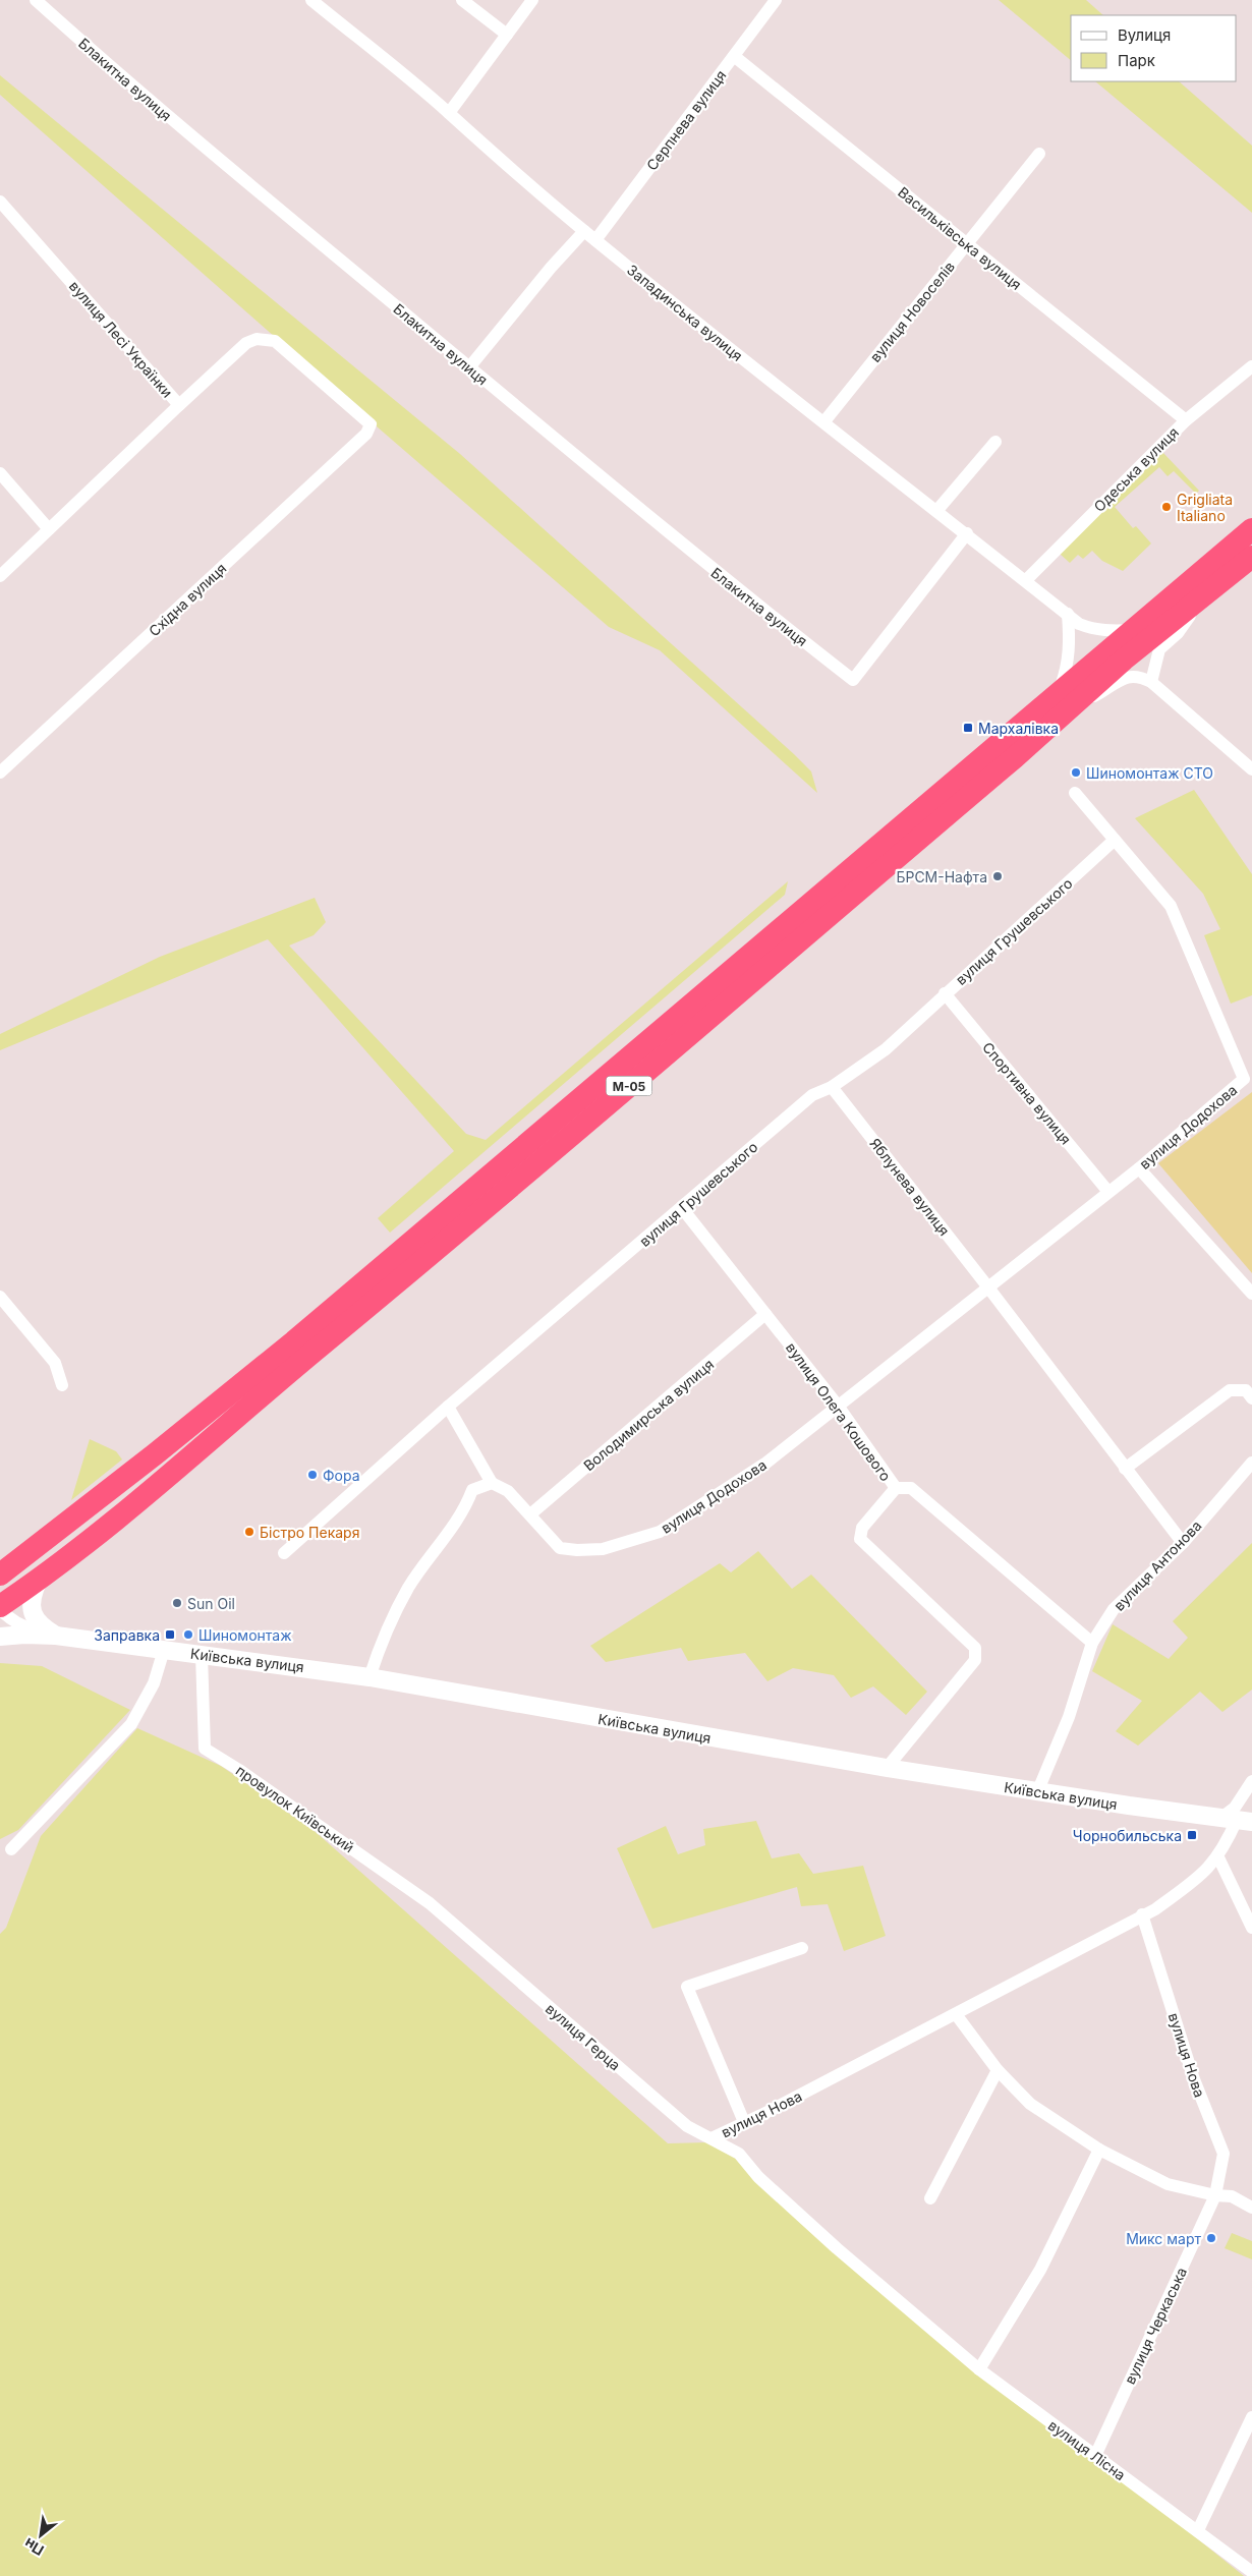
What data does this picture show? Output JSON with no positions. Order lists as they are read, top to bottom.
{
  "streets": {
    "highway": ["М-05"],
    "street": [
      "Блакитна вулиця",
      "Серпнева вулиця",
      "Васильківська вулиця",
      "вулиця Новоселів",
      "Западинська вулиця",
      "вулиця Лесі Українки",
      "Одеська вулиця",
      "Східна вулиця",
      "вулиця Грушевського",
      "Спортивна вулиця",
      "вулиця Додохова",
      "Яблунева вулиця",
      "вулиця Олега Кошового",
      "Володимирська вулиця",
      "вулиця Антонова",
      "Київська вулиця",
      "провулок Київський",
      "вулиця Герца",
      "вулиця Нова",
      "вулиця Черкаська",
      "вулиця Лісна"
    ]
  },
  "crossings": [
    ["Блакитна вулиця", "Западинська вулиця"],
    ["Серпнева вулиця", "Васильківська вулиця"],
    ["Серпнева вулиця", "Западинська вулиця"],
    ["Васильківська вулиця", "вулиця Новоселів"],
    ["Васильківська вулиця", "Одеська вулиця"],
    ["вулиця Новоселів", "Западинська вулиця"],
    ["Западинська вулиця", "Одеська вулиця"],
    ["Западинська вулиця", "М-05"],
    ["вулиця Лесі Українки", "Східна вулиця"],
    ["вулиця Грушевського", "Спортивна вулиця"],
    ["вулиця Грушевського", "вулиця Додохова"],
    ["вулиця Грушевського", "Яблунева вулиця"],
    ["вулиця Грушевського", "вулиця Олега Кошового"],
    ["Спортивна вулиця", "вулиця Додохова"],
    ["вулиця Додохова", "Яблунева вулиця"],
    ["вулиця Додохова", "вулиця Олега Кошового"],
    ["вулиця Додохова", "Володимирська вулиця"],
    ["вулиця Олега Кошового", "Володимирська вулиця"],
    ["вулиця Олега Кошового", "вулиця Антонова"],
    ["вулиця Антонова", "Київська вулиця"],
    ["Київська вулиця", "провулок Київський"],
    ["Київська вулиця", "вулиця Нова"],
    ["провулок Київський", "вулиця Герца"],
    ["вулиця Герца", "вулиця Нова"],
    ["вулиця Нова", "вулиця Черкаська"],
    ["вулиця Нова", "вулиця Лісна"],
    ["вулиця Черкаська", "вулиця Лісна"]
  ],
  "places": {
    "other": [
      "Grigliata Italiano",
      "Шиномонтаж СТО",
      "БРСМ-Нафта",
      "Фора",
      "Бістро Пекаря",
      "Sun Oil",
      "Шиномонтаж",
      "Микс март"
    ],
    "transit": ["Мархалівка", "Заправка", "Чорнобильська"]
  },
  "legend": ["Вулиця", "Парк"],
  "north": "bottom left"
}
